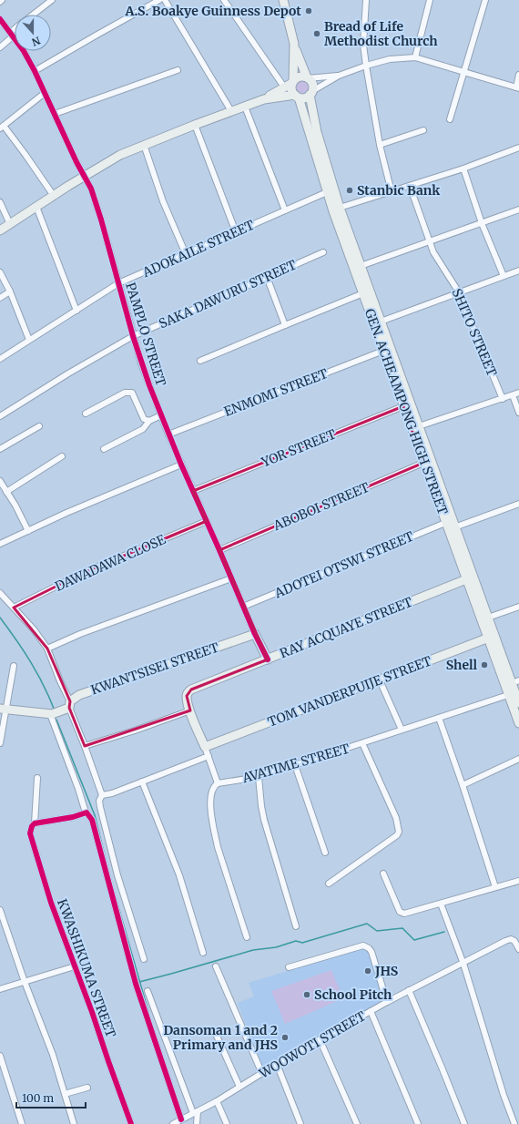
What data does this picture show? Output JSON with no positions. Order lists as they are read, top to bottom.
{
  "streets": {
    "main road": [
      "PAMPLO STREET",
      "GEN. ACHEAMPONG HIGH STREET",
      "RAY ACQUAYE STREET",
      "KWANTSISEI STREET",
      "TOM VANDERPUIJE STREET"
    ],
    "street": [
      "ADOKAILE STREET",
      "SAKA DAWURU STREET",
      "SHITO STREET",
      "ENMOMI STREET",
      "YOR STREET",
      "ABOBOI STREET",
      "DAWADAWA CLOSE",
      "ADOTEI OTSWI STREET",
      "AVATIME STREET",
      "KWASHIKUMA STREET",
      "WOOWOTI STREET"
    ]
  },
  "crossings": [
    ["ADOKAILE STREET", "PAMPLO STREET"],
    ["ADOKAILE STREET", "GEN. ACHEAMPONG HIGH STREET"],
    ["SAKA DAWURU STREET", "PAMPLO STREET"],
    ["PAMPLO STREET", "ENMOMI STREET"],
    ["PAMPLO STREET", "YOR STREET"],
    ["PAMPLO STREET", "ABOBOI STREET"],
    ["PAMPLO STREET", "DAWADAWA CLOSE"],
    ["PAMPLO STREET", "ADOTEI OTSWI STREET"],
    ["PAMPLO STREET", "RAY ACQUAYE STREET"],
    ["PAMPLO STREET", "KWANTSISEI STREET"],
    ["ENMOMI STREET", "GEN. ACHEAMPONG HIGH STREET"],
    ["GEN. ACHEAMPONG HIGH STREET", "YOR STREET"],
    ["GEN. ACHEAMPONG HIGH STREET", "ABOBOI STREET"],
    ["GEN. ACHEAMPONG HIGH STREET", "ADOTEI OTSWI STREET"],
    ["GEN. ACHEAMPONG HIGH STREET", "RAY ACQUAYE STREET"],
    ["GEN. ACHEAMPONG HIGH STREET", "TOM VANDERPUIJE STREET"],
    ["GEN. ACHEAMPONG HIGH STREET", "AVATIME STREET"],
    ["RAY ACQUAYE STREET", "TOM VANDERPUIJE STREET"]
  ],
  "places": [
    "A.S. Boakye Guinness Depot",
    "Bread of Life Methodist Church",
    "Stanbic Bank",
    "Shell",
    "JHS",
    "School Pitch",
    "Dansoman 1 and 2 Primary and JHS"
  ],
  "scale_bar": "100 m",
  "north": "bottom"
}
